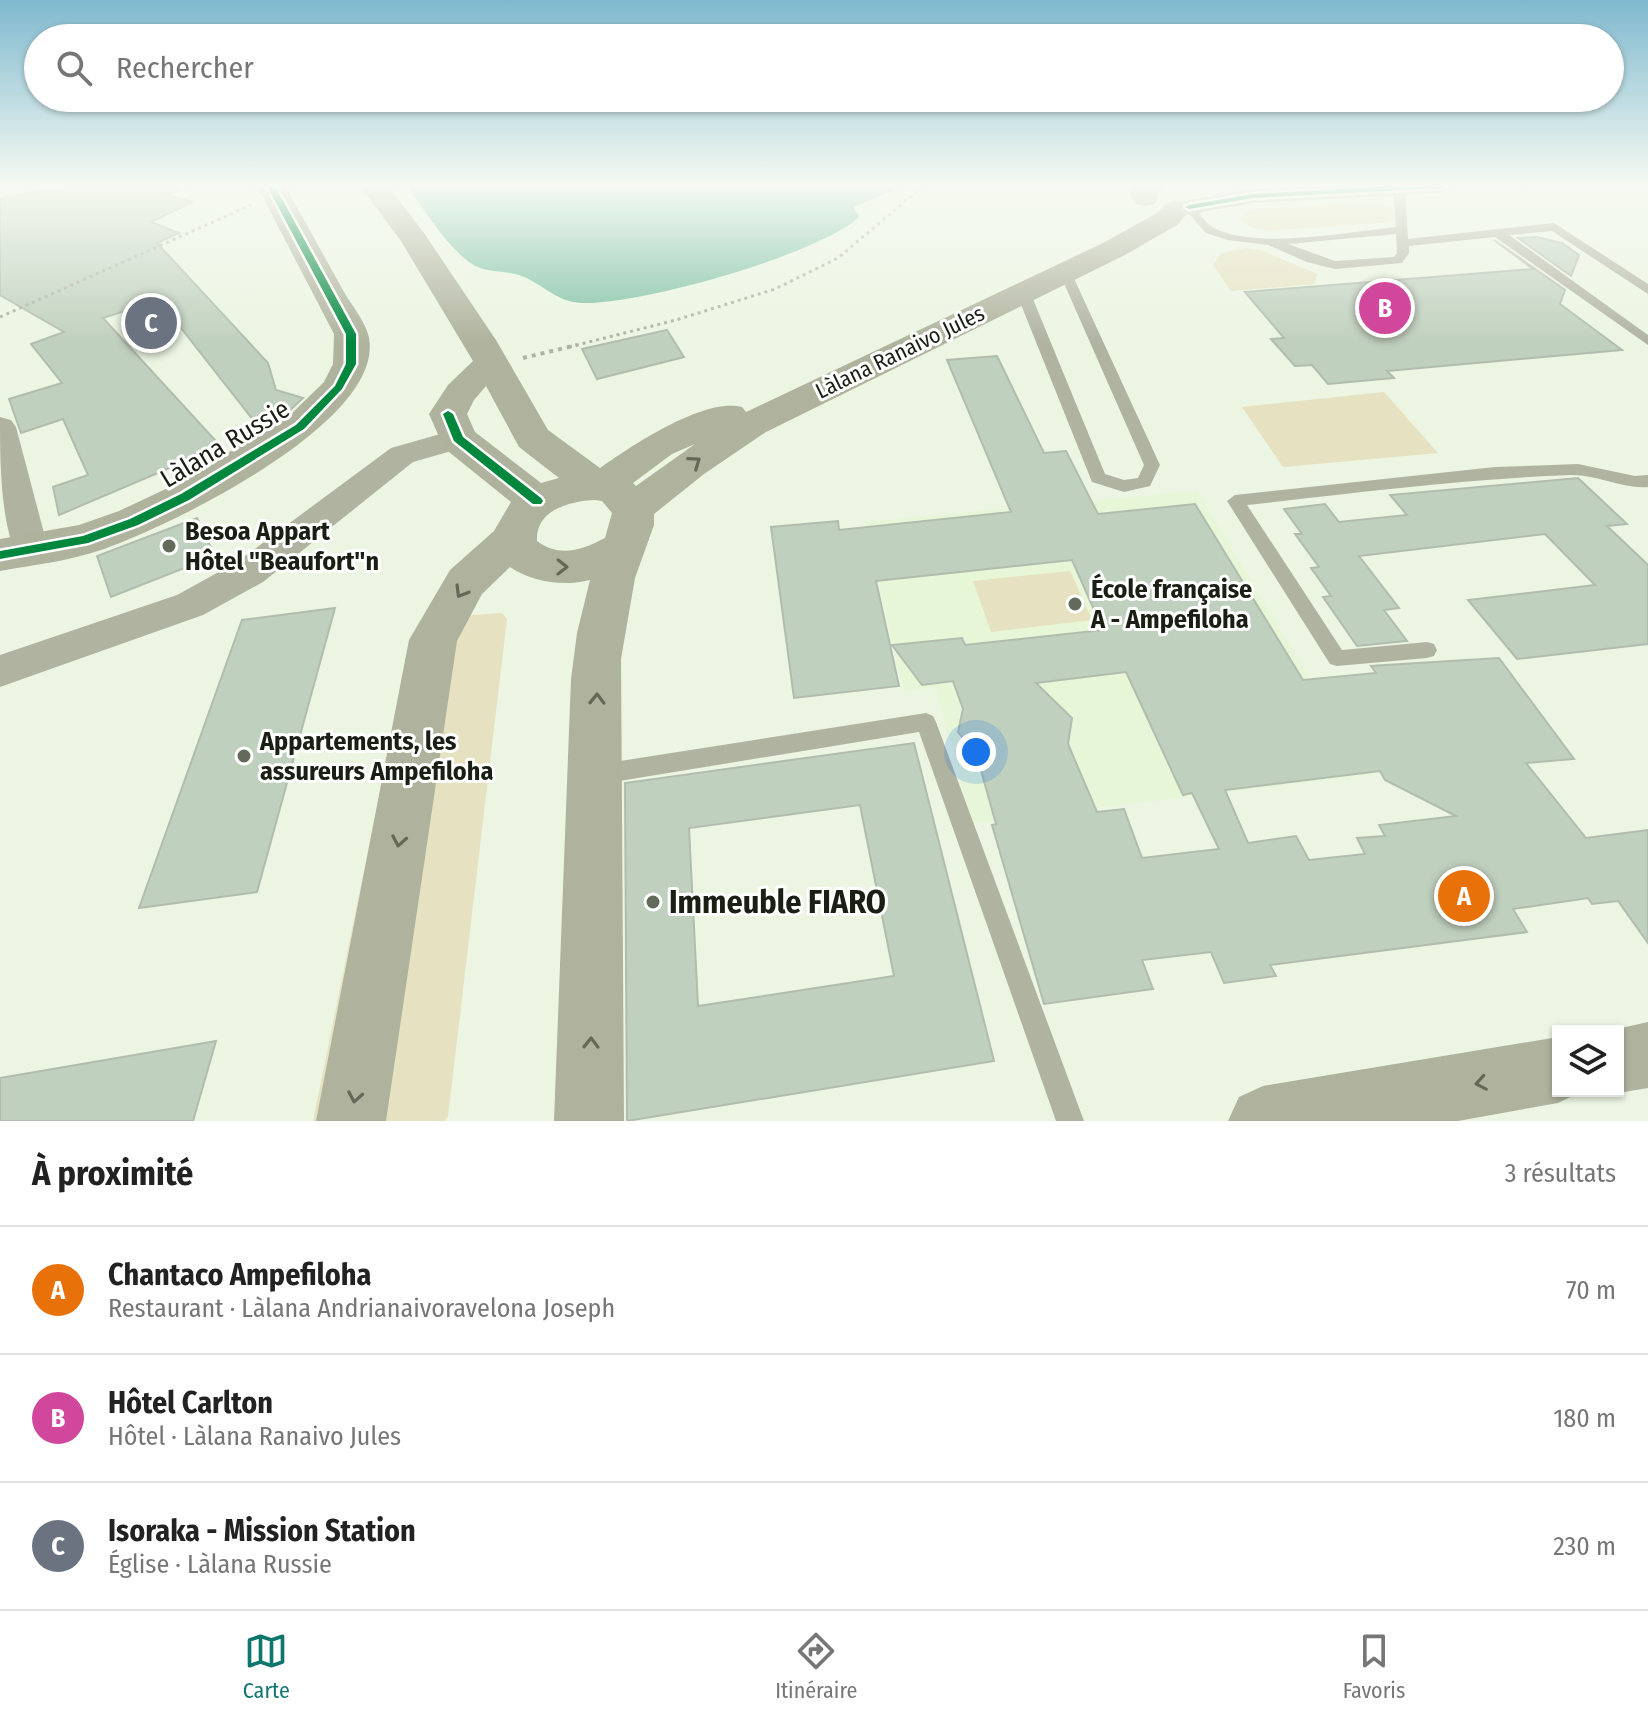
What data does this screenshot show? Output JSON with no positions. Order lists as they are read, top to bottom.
{
  "streets": {
    "main road": ["Làlana Ranaivo Jules", "Làlana Russie"]
  },
  "places": [
    "Besoa Appart Hôtel \"Beaufort\"n",
    "École française A - Ampefiloha",
    "Appartements, les assureurs Ampefiloha",
    "Immeuble FIARO"
  ],
  "page": {
    "search": "Rechercher",
    "pins": ["B", "C", "A"],
    "heading": ["À proximité", "3 résultats"],
    "list": [
      {
        "mark": "A",
        "name": "Chantaco Ampefiloha",
        "note": "Restaurant · Làlana Andrianaivoravelona Joseph",
        "value": "70 m"
      },
      {
        "mark": "B",
        "name": "Hôtel Carlton",
        "note": "Hôtel · Làlana Ranaivo Jules",
        "value": "180 m"
      },
      {
        "mark": "C",
        "name": "Isoraka - Mission Station",
        "note": "Église · Làlana Russie",
        "value": "230 m"
      }
    ],
    "nav": ["Carte", "Itinéraire", "Favoris"]
  }
}
